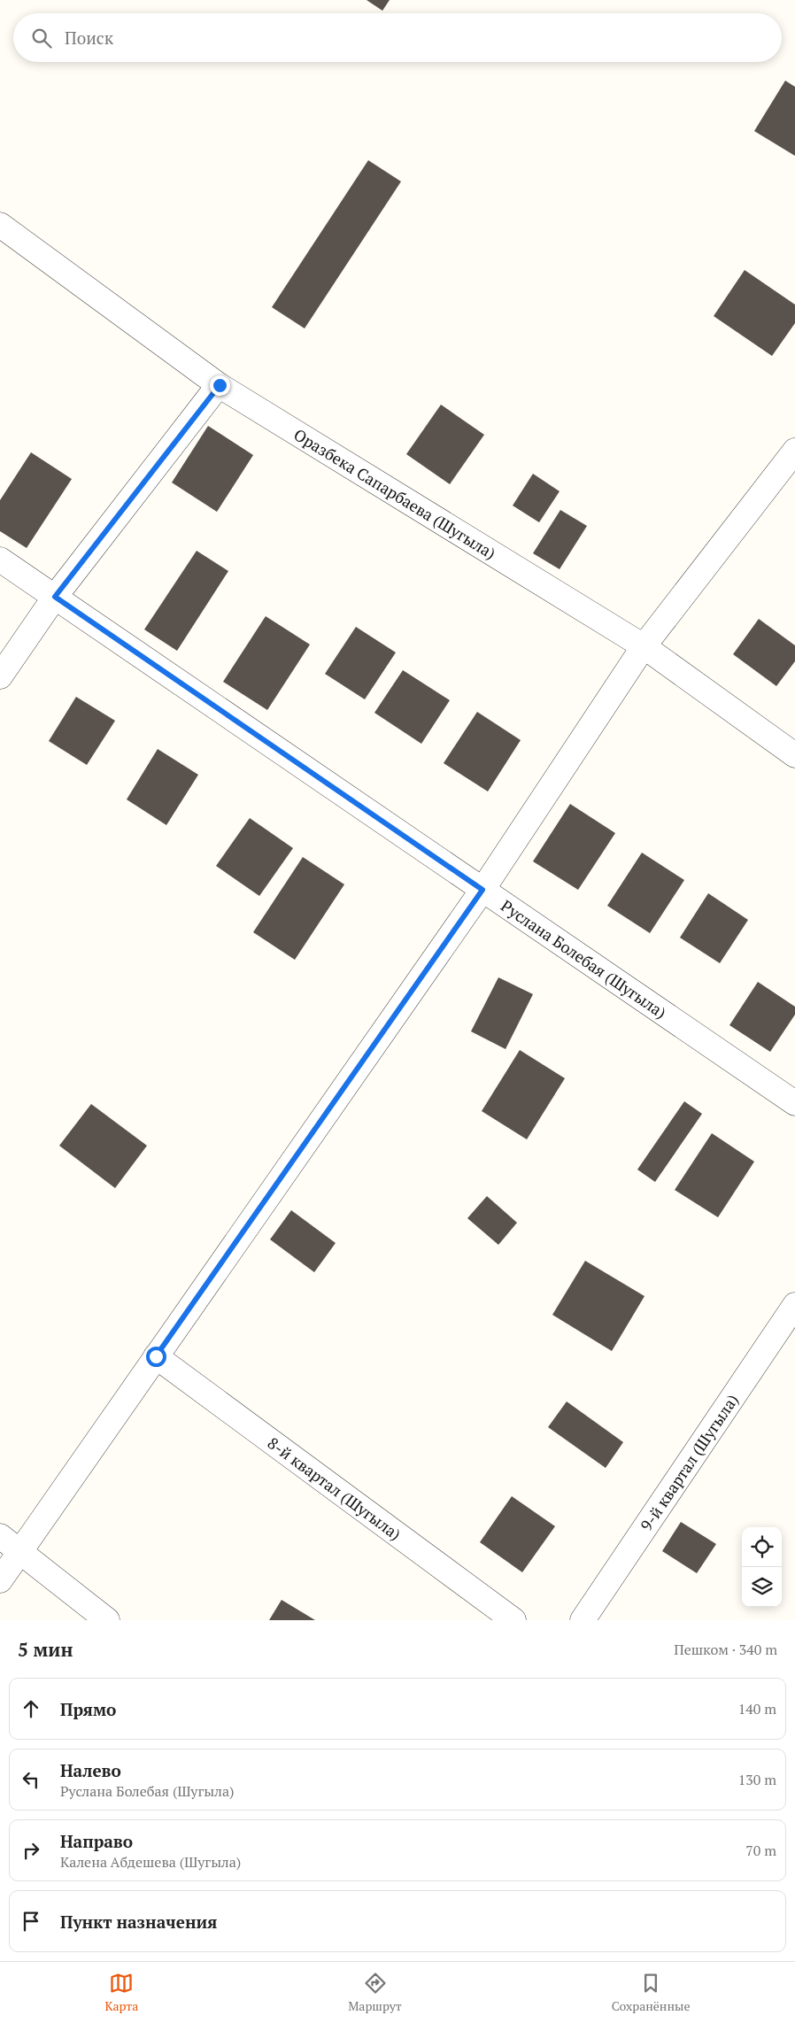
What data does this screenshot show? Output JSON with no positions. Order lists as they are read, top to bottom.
{
  "streets": {
    "street": [
      "Оразбека Сапарбаева (Шугыла)",
      "Руслана Болебая (Шугыла)",
      "9-й квартал (Шугыла)",
      "8-й квартал (Шугыла)"
    ]
  },
  "page": {
    "search": "Поиск",
    "heading": ["5 мин", "Пешком · 340 m"],
    "list": [
      ["Прямо", "140 m"],
      ["Налево", "Руслана Болебая (Шугыла)", "130 m"],
      ["Направо", "Калена Абдешева (Шугыла)", "70 m"],
      "Пункт назначения"
    ],
    "nav": ["Карта", "Маршрут", "Сохранённые"]
  }
}
